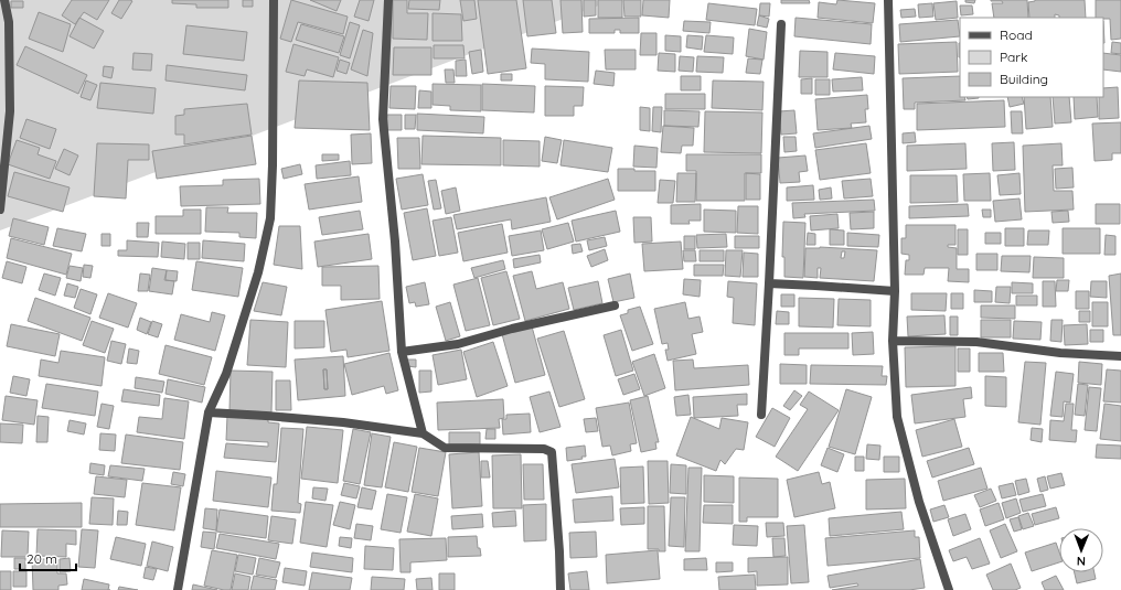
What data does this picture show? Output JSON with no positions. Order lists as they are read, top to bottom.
{
  "legend": ["Road", "Park", "Building"],
  "scale_bar": "20 m",
  "north": "bottom"
}
